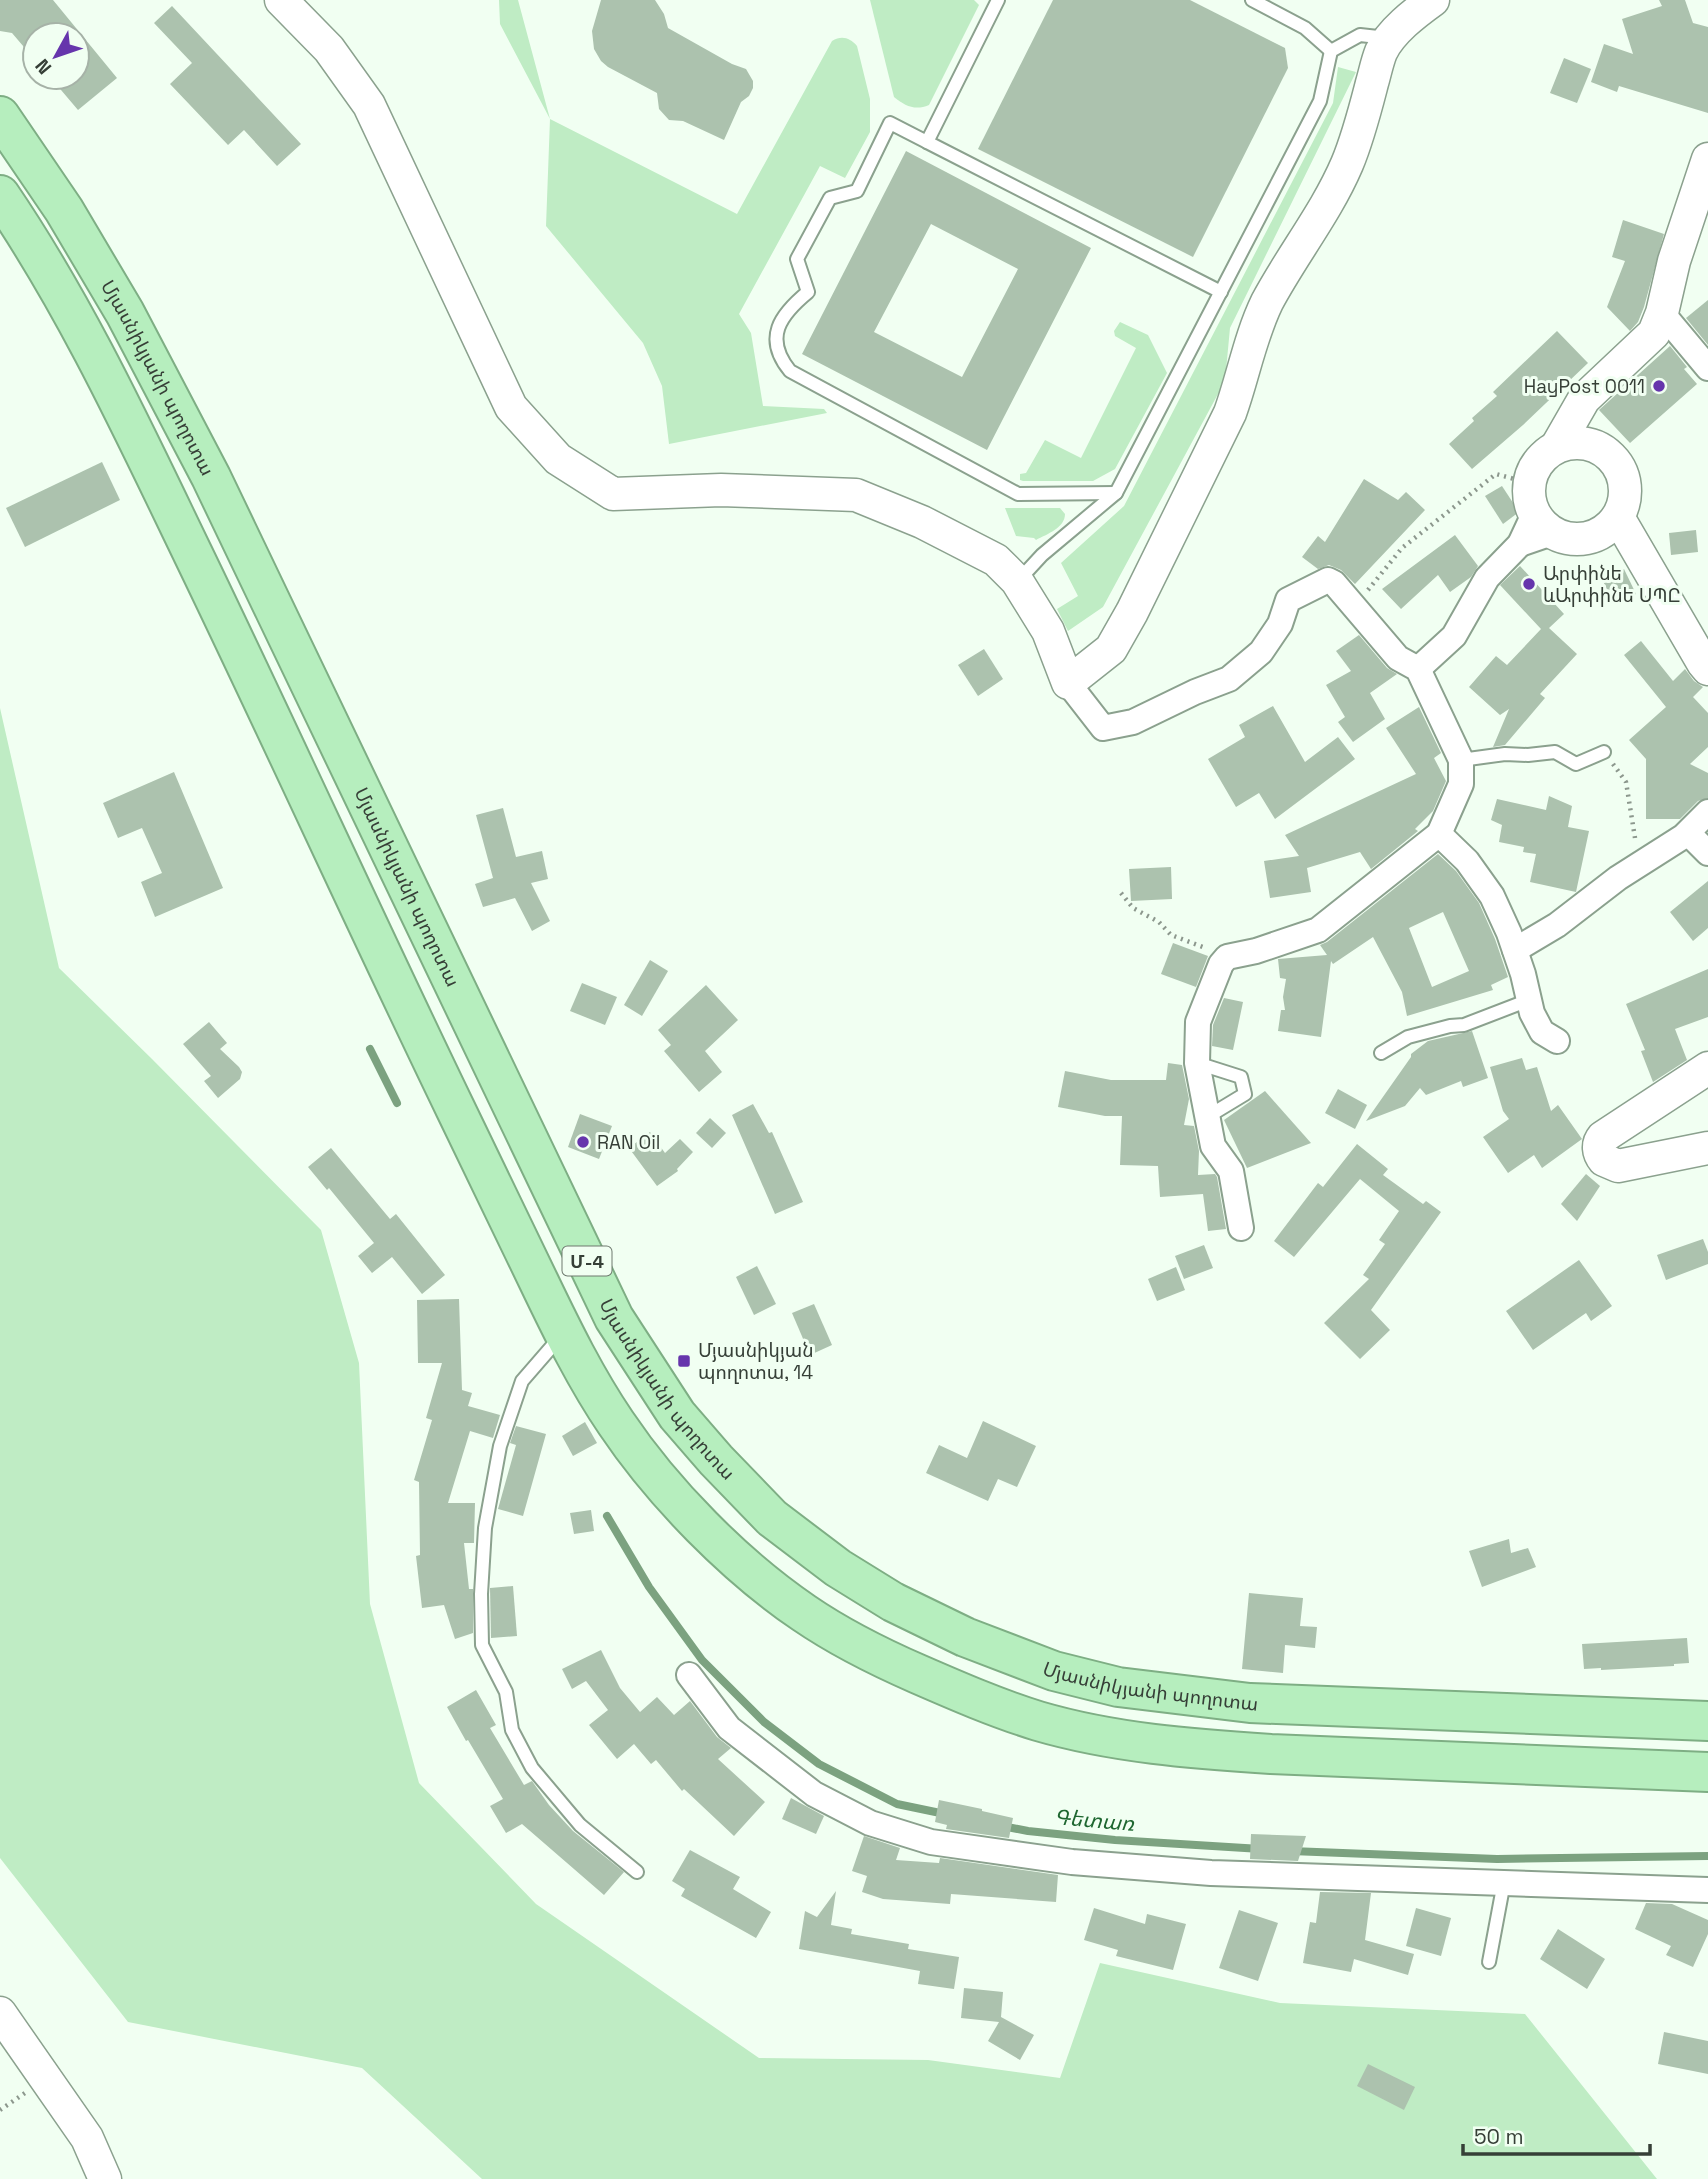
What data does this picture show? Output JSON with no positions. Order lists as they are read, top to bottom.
{
  "streets": {
    "highway": ["Մյասնիկյանի պողոտա", "Մ-4"]
  },
  "water": ["Գետառ"],
  "places": {
    "other": ["HayPost 0011", "Արփինե ևԱրփինե ՍՊԸ", "RAN Oil"],
    "transit": ["Մյասնիկյան պողոտա, 14"]
  },
  "scale_bar": "50 m",
  "north": "bottom left"
}
